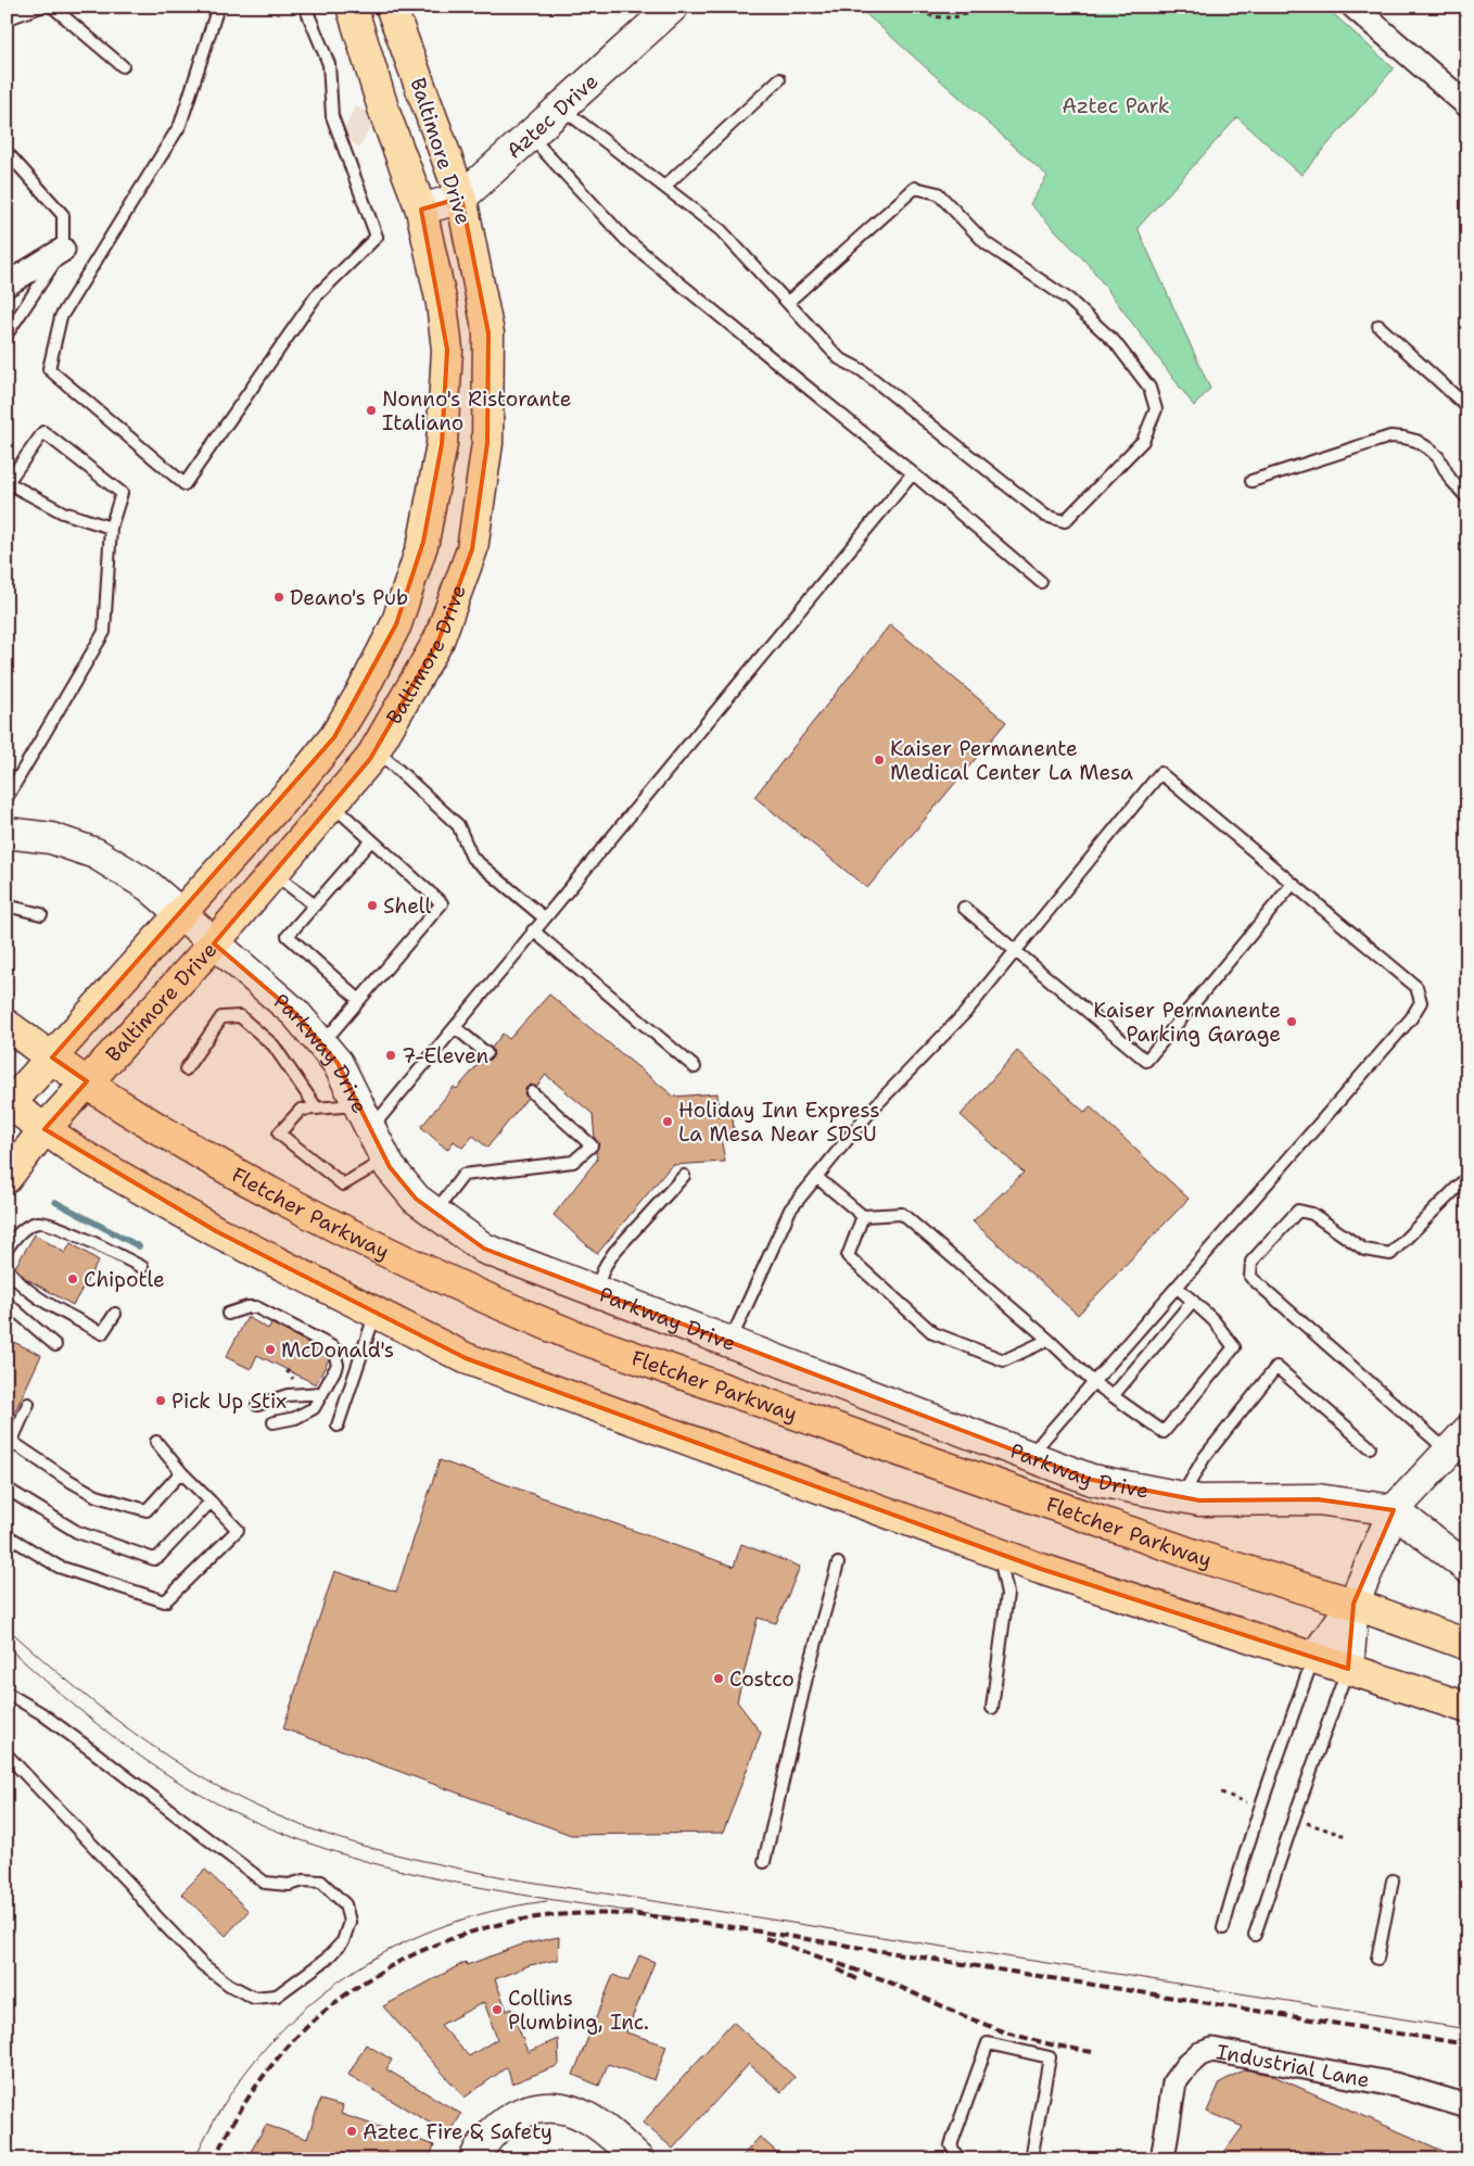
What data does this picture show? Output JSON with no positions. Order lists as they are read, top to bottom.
{
  "streets": {
    "main road": ["Baltimore Drive", "Fletcher Parkway"],
    "street": ["Aztec Drive", "Parkway Drive", "Industrial Lane"]
  },
  "crossings": [
    ["Aztec Drive", "Baltimore Drive"],
    ["Baltimore Drive", "Parkway Drive"],
    ["Baltimore Drive", "Fletcher Parkway"]
  ],
  "parks": ["Aztec Park"],
  "places": [
    "Nonno's Ristorante Italiano",
    "Deano's Pub",
    "Kaiser Permanente Medical Center La Mesa",
    "Shell",
    "Kaiser Permanente Parking Garage",
    "7-Eleven",
    "Holiday Inn Express La Mesa Near SDSU",
    "Chipotle",
    "McDonald's",
    "Pick Up Stix",
    "Costco",
    "Collins Plumbing, Inc.",
    "Aztec Fire & Safety"
  ]
}
